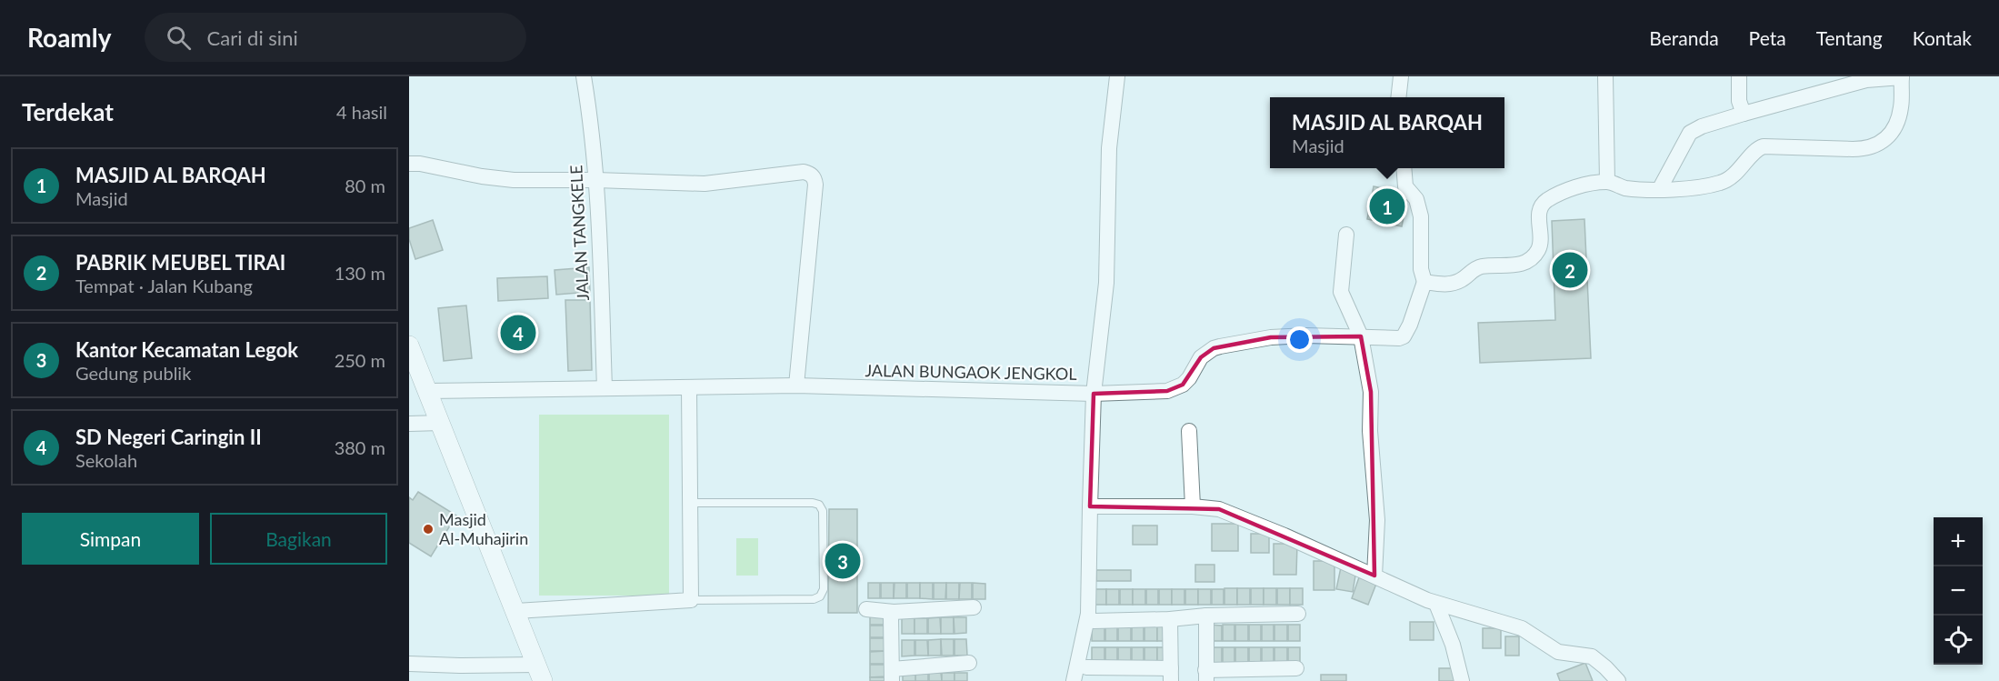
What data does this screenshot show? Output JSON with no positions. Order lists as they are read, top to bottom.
{
  "streets": {
    "street": ["JALAN TANGKELE", "JALAN BUNGAOK JENGKOL"]
  },
  "crossings": [
    ["JALAN TANGKELE", "JALAN BUNGAOK JENGKOL"]
  ],
  "places": ["Masjid Al-Muhajirin"],
  "page": {
    "header": "Roamly",
    "search": "Cari di sini",
    "nav": [
      "Beranda",
      "Peta",
      "Tentang",
      "Kontak"
    ],
    "heading": ["Terdekat", "4 hasil"],
    "popup": ["MASJID AL BARQAH", "Masjid"],
    "list": [
      {
        "mark": "1",
        "name": "MASJID AL BARQAH",
        "note": "Masjid",
        "value": "80 m"
      },
      {
        "mark": "2",
        "name": "PABRIK MEUBEL TIRAI",
        "note": "Tempat · Jalan Kubang",
        "value": "130 m"
      },
      {
        "mark": "3",
        "name": "Kantor Kecamatan Legok",
        "note": "Gedung publik",
        "value": "250 m"
      },
      {
        "mark": "4",
        "name": "SD Negeri Caringin II",
        "note": "Sekolah",
        "value": "380 m"
      }
    ],
    "pins": [
      "1",
      "2",
      "4",
      "3"
    ],
    "buttons": ["Simpan", "Bagikan"],
    "map_buttons": ["+", "−"]
  }
}
